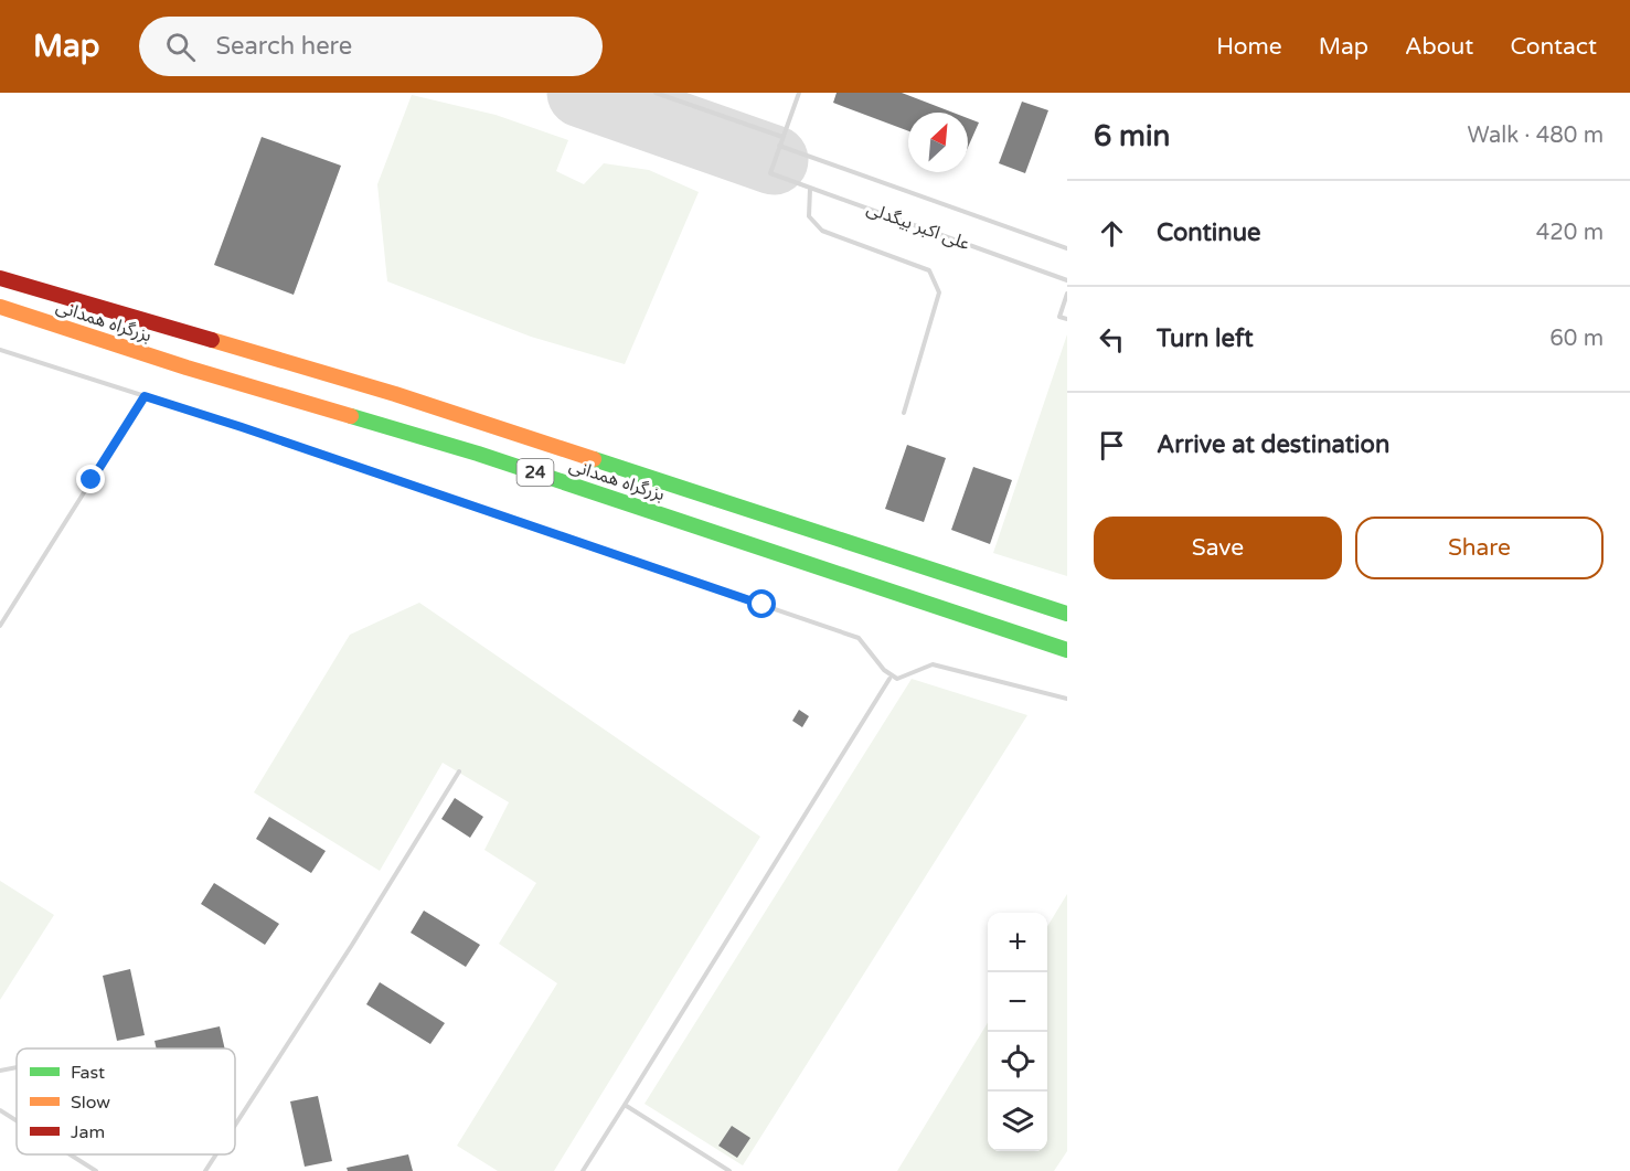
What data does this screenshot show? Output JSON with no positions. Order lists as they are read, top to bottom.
{
  "streets": {
    "highway": ["بزرگراه همدانی", "24"],
    "lane": ["علی اکبر بیگدلی"]
  },
  "legend": ["Fast", "Slow", "Jam"],
  "north": "top right",
  "page": {
    "header": "Map",
    "search": "Search here",
    "nav": [
      "Home",
      "Map",
      "About",
      "Contact"
    ],
    "heading": ["6 min", "Walk · 480 m"],
    "list": [
      ["Continue", "420 m"],
      ["Turn left", "60 m"],
      "Arrive at destination"
    ],
    "buttons": ["Save", "Share"],
    "map_buttons": ["+", "−"]
  }
}
